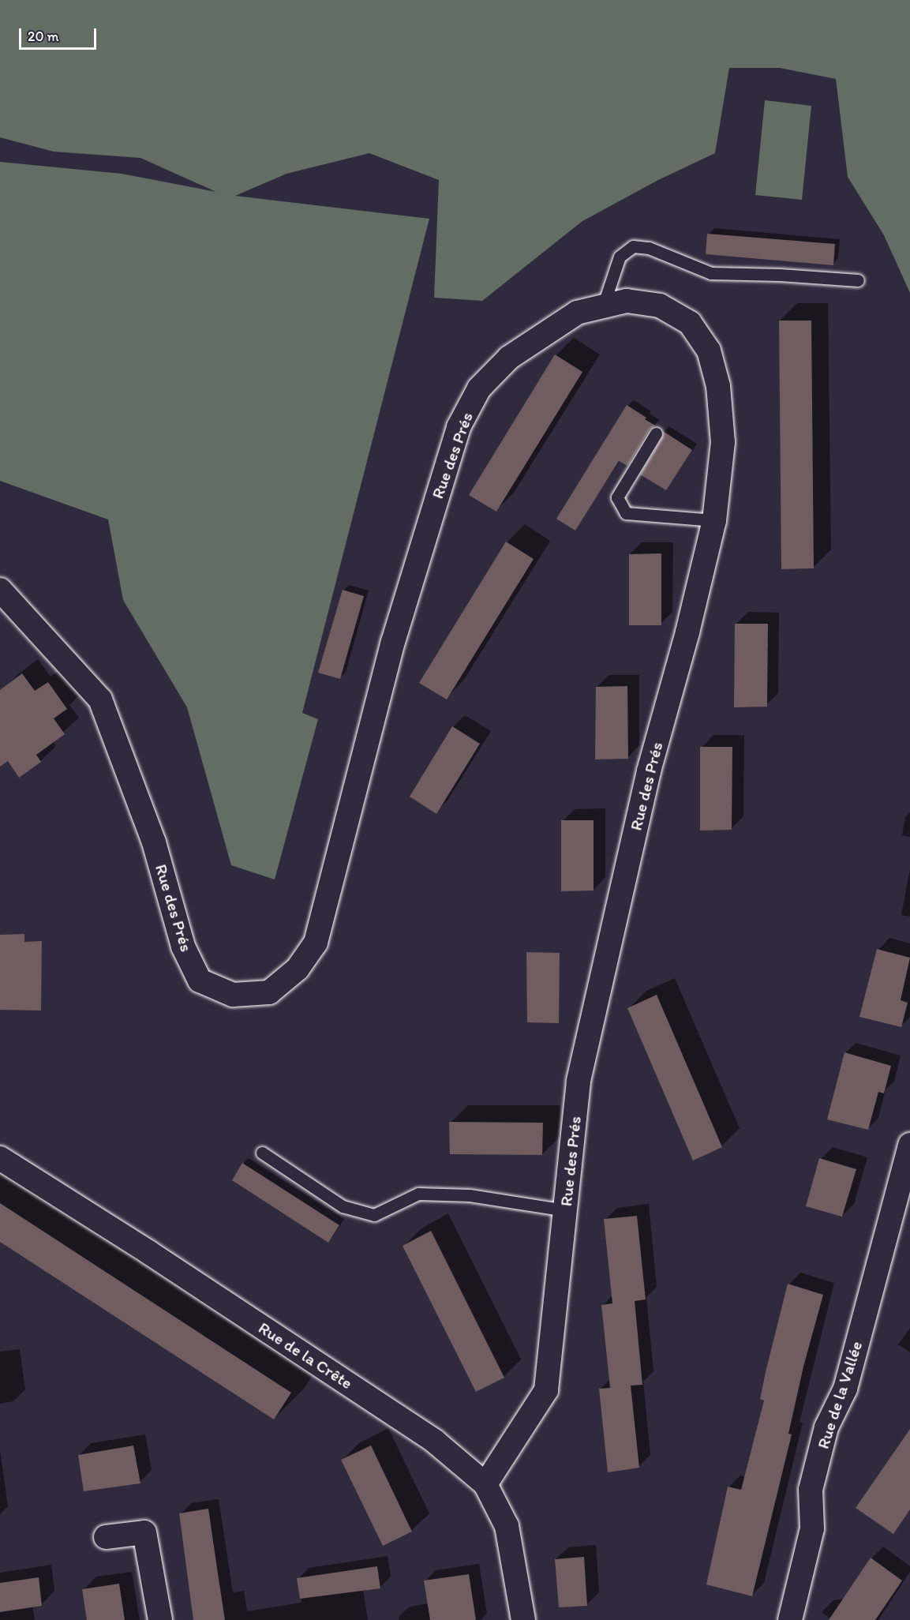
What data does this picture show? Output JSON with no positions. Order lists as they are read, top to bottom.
{
  "streets": {
    "street": ["Rue des Prés", "Rue de la Crête", "Rue de la Vallée"]
  },
  "crossings": [
    ["Rue des Prés", "Rue de la Crête"]
  ],
  "scale_bar": "20 m"
}
